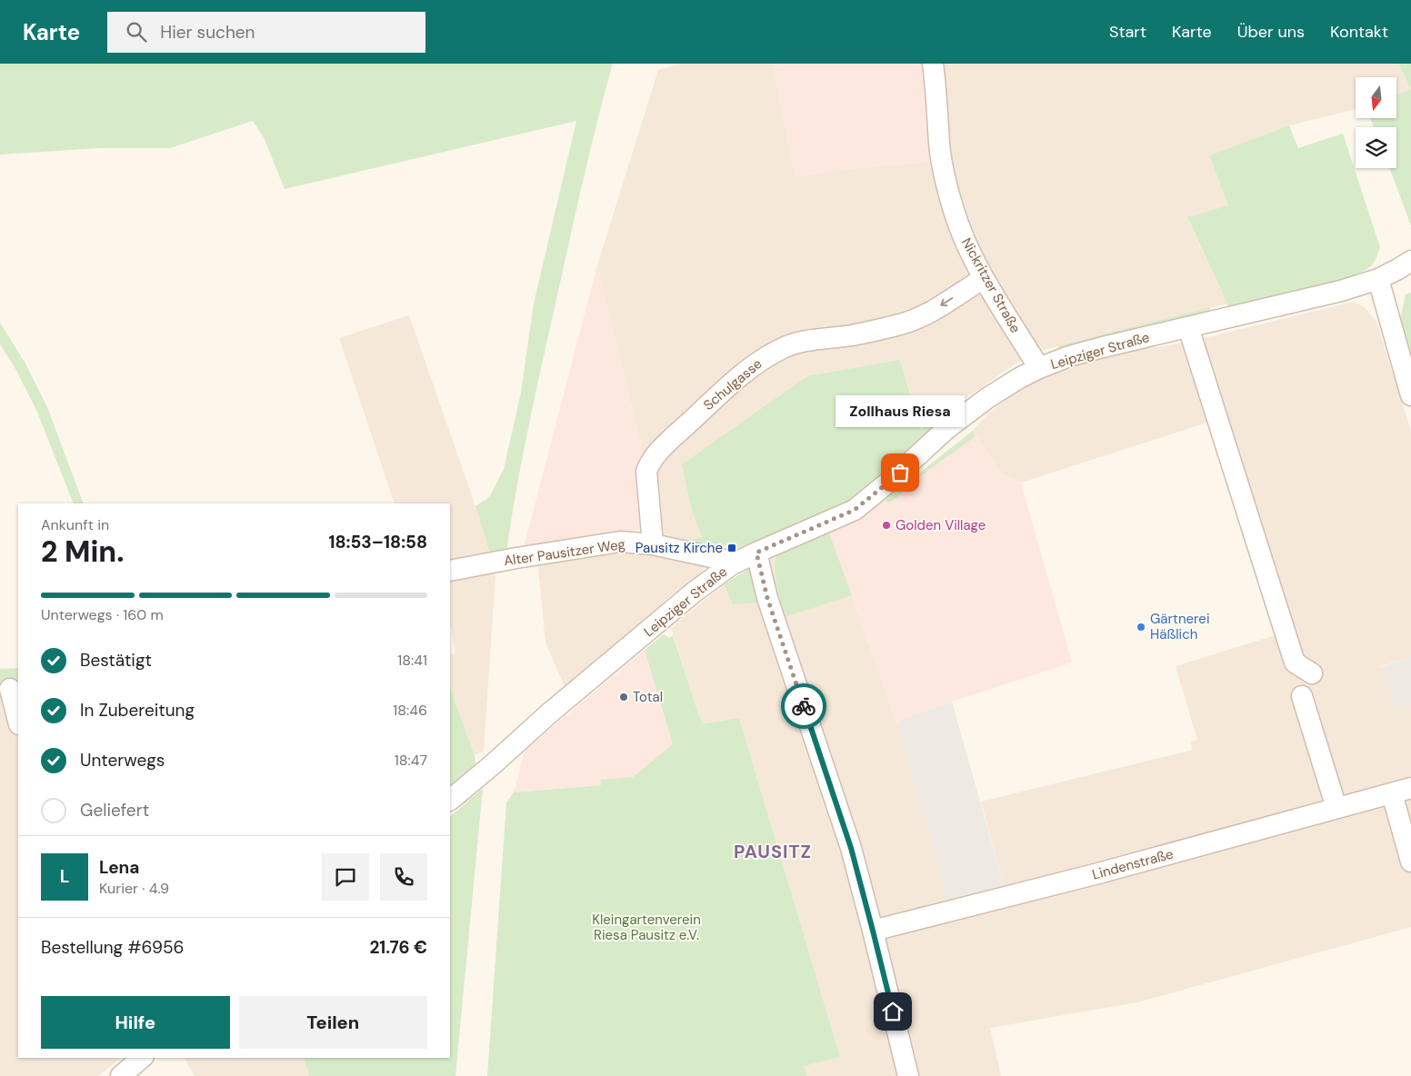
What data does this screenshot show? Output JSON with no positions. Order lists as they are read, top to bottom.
{
  "streets": {
    "street": [
      "Nickritzer Straße",
      "Leipziger Straße",
      "Schulgasse",
      "Alter Pausitzer Weg",
      "Lindenstraße"
    ]
  },
  "crossings": [
    ["Nickritzer Straße", "Leipziger Straße"],
    ["Nickritzer Straße", "Schulgasse"],
    ["Leipziger Straße", "Alter Pausitzer Weg"],
    ["Schulgasse", "Alter Pausitzer Weg"]
  ],
  "one_way": ["Schulgasse"],
  "districts": ["PAUSITZ"],
  "parks": ["Kleingartenverein Riesa Pausitz e.V."],
  "places": {
    "other": [
      "Zollhaus Riesa",
      "Golden Village",
      "Gärtnerei Häßlich",
      "Total"
    ],
    "transit": ["Pausitz Kirche"]
  },
  "north": "bottom",
  "page": {
    "header": "Karte",
    "search": "Hier suchen",
    "nav": [
      "Start",
      "Karte",
      "Über uns",
      "Kontakt"
    ],
    "bubble": "Zollhaus Riesa",
    "heading": ["2 Min.", "Ankunft in", "18:53–18:58"],
    "panel": [
      "Lena",
      "Kurier · 4.9",
      "Bestellung #6956",
      "21.76 €"
    ],
    "bar": "Unterwegs · 160 m",
    "list": [
      ["Bestätigt", "18:41"],
      ["In Zubereitung", "18:46"],
      ["Unterwegs", "18:47"],
      "Geliefert"
    ],
    "round": "L",
    "buttons": ["Hilfe", "Teilen"]
  }
}
